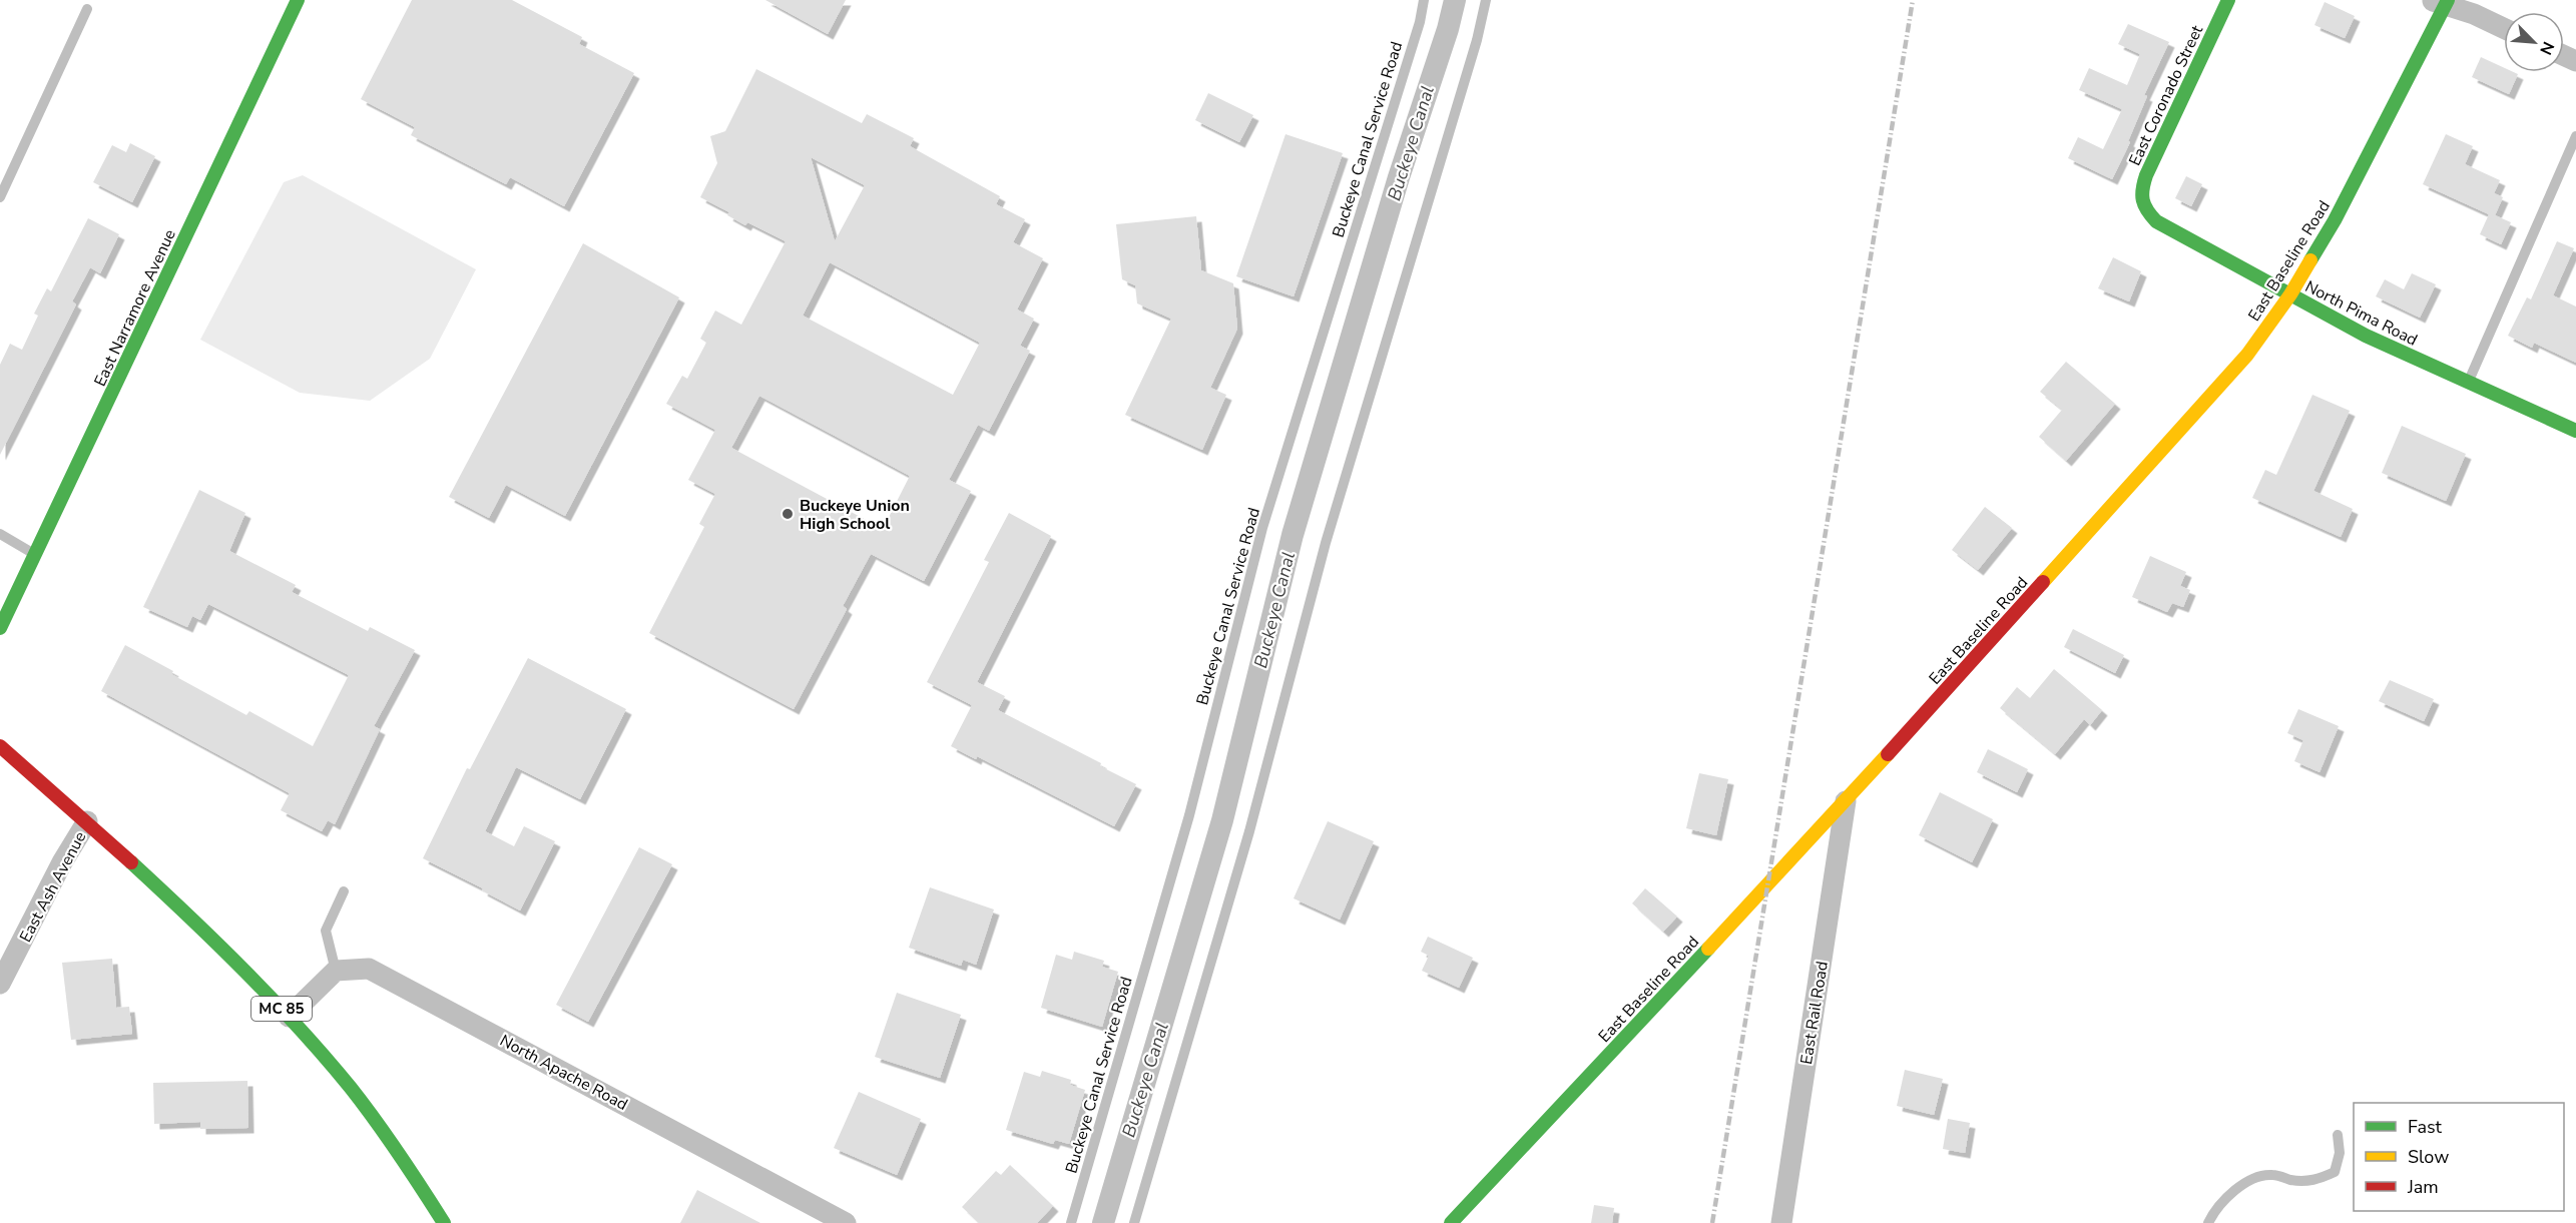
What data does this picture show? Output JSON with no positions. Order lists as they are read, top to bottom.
{
  "streets": {
    "main road": [
      "East Coronado Street",
      "East Baseline Road",
      "East Narramore Avenue",
      "North Pima Road",
      "MC 85"
    ],
    "street": ["East Ash Avenue", "East Rail Road", "North Apache Road"],
    "lane": ["Buckeye Canal Service Road"]
  },
  "crossings": [
    ["East Coronado Street", "North Pima Road"],
    ["East Baseline Road", "North Pima Road"],
    ["East Baseline Road", "East Rail Road"],
    ["East Ash Avenue", "MC 85"]
  ],
  "water": ["Buckeye Canal"],
  "places": ["Buckeye Union High School"],
  "legend": ["Fast", "Slow", "Jam"],
  "north": "bottom right"
}
